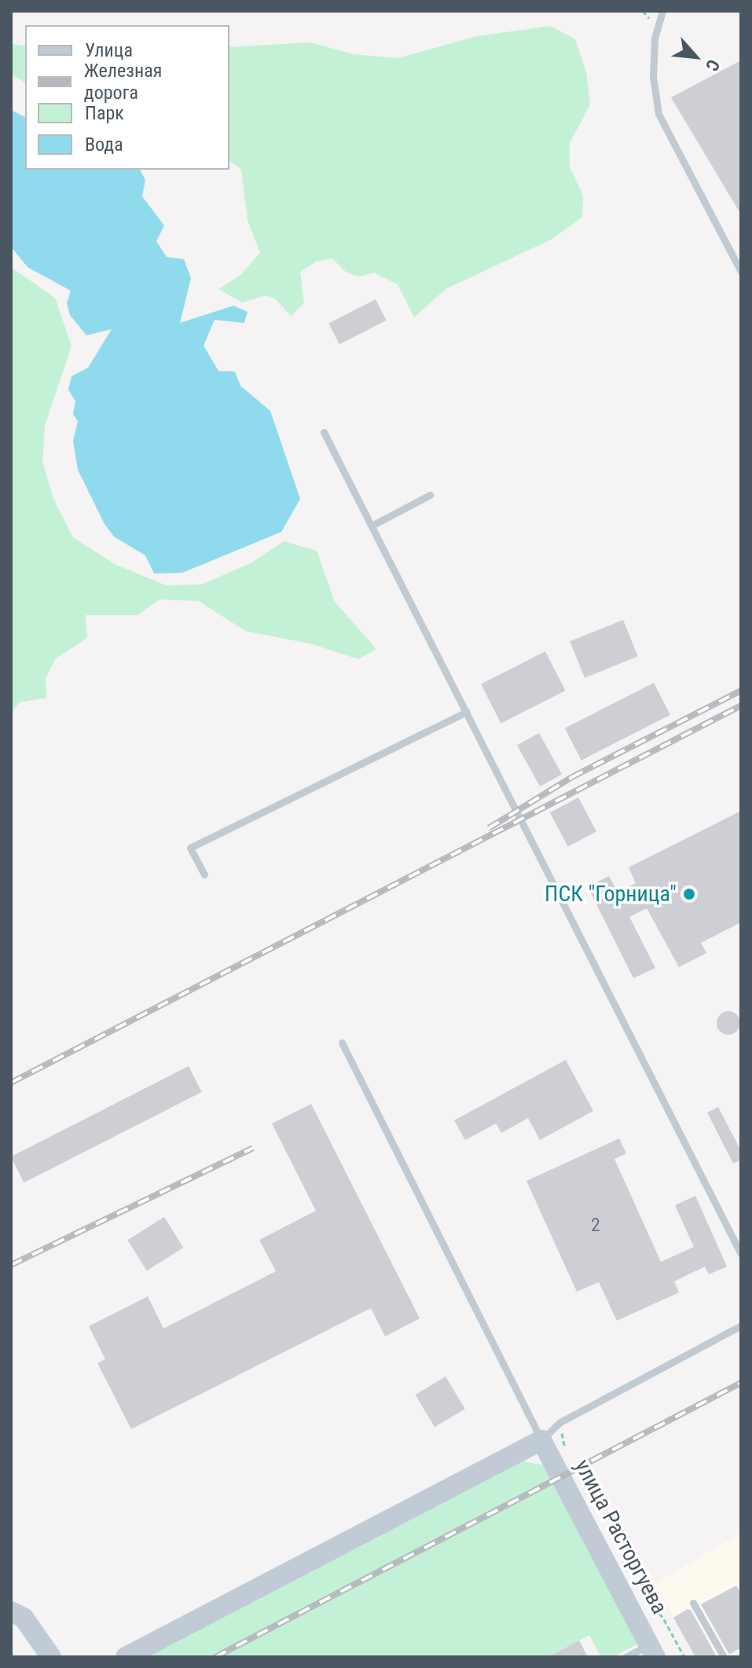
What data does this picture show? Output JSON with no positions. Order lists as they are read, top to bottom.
{
  "streets": {
    "street": ["улица Расторгуева"]
  },
  "places": ["ПСК \"Горница\""],
  "house_numbers": ["2"],
  "legend": [
    "Улица",
    "Железная дорога",
    "Парк",
    "Вода"
  ],
  "north": "bottom right"
}
